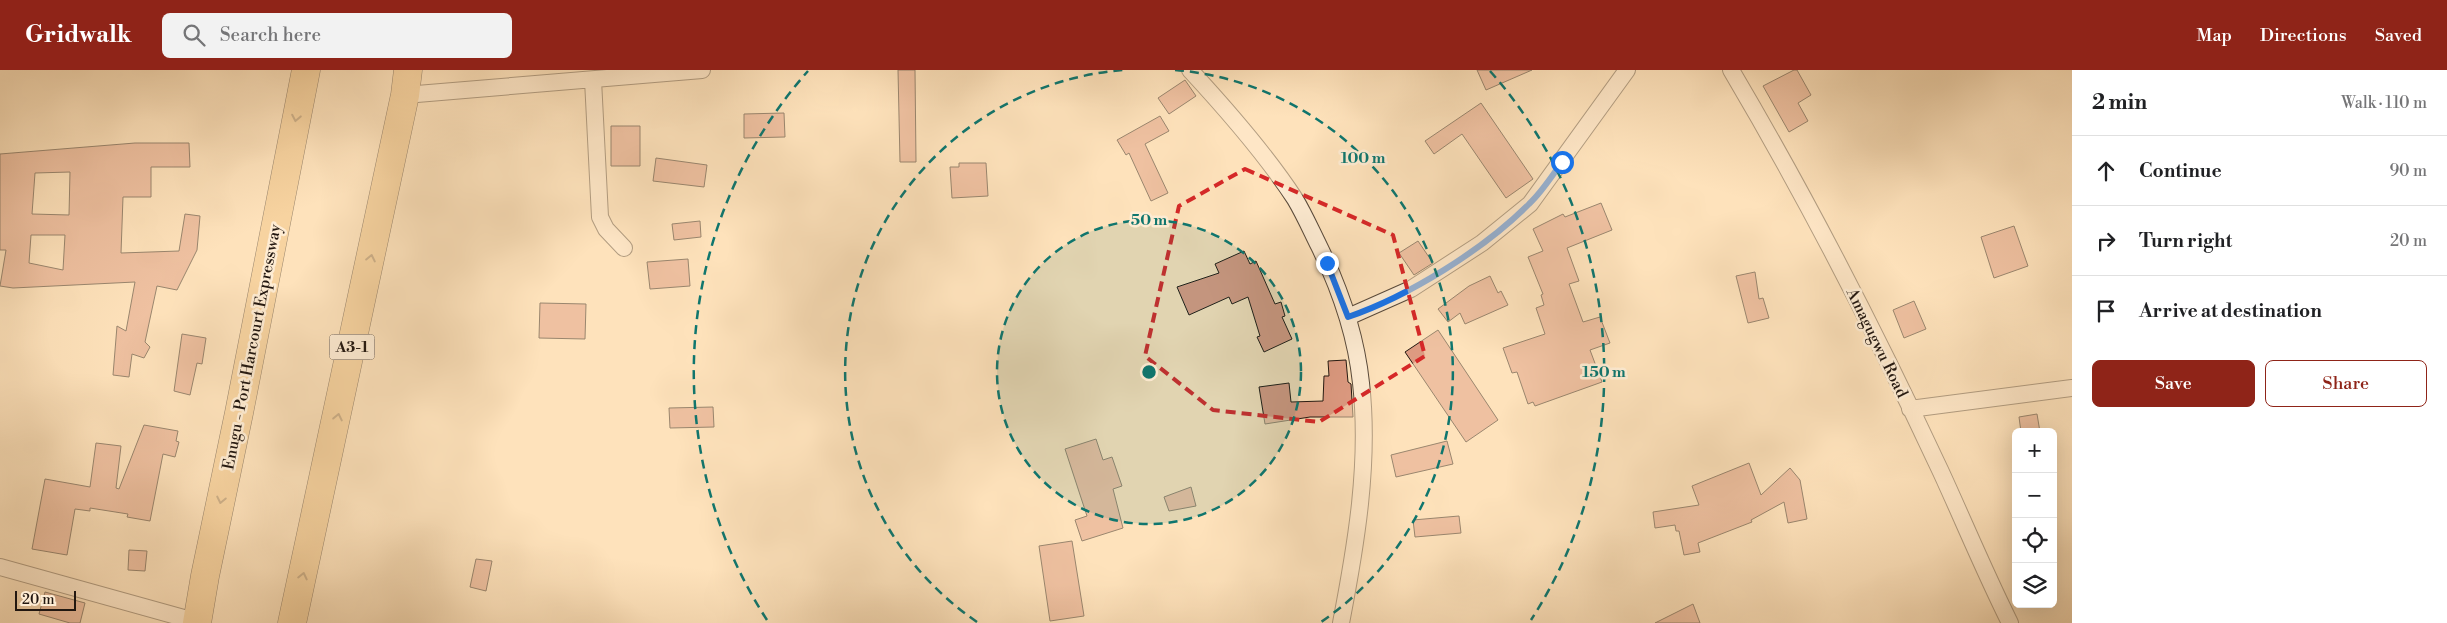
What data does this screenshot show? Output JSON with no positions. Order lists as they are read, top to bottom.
{
  "streets": {
    "highway": ["Enugu - Port Harcourt Expressway", "A3-1"],
    "street": ["Amagugwu Road"]
  },
  "scale_bar": "20 m",
  "page": {
    "header": "Gridwalk",
    "search": "Search here",
    "nav": ["Map", "Directions", "Saved"],
    "heading": ["2 min", "Walk · 110 m"],
    "list": [
      ["Continue", "90 m"],
      ["Turn right", "20 m"],
      "Arrive at destination"
    ],
    "buttons": ["Save", "Share"],
    "map_buttons": ["+", "−"],
    "scale": "20 m"
  },
  "rings": ["100 m", "50 m", "150 m"]
}
